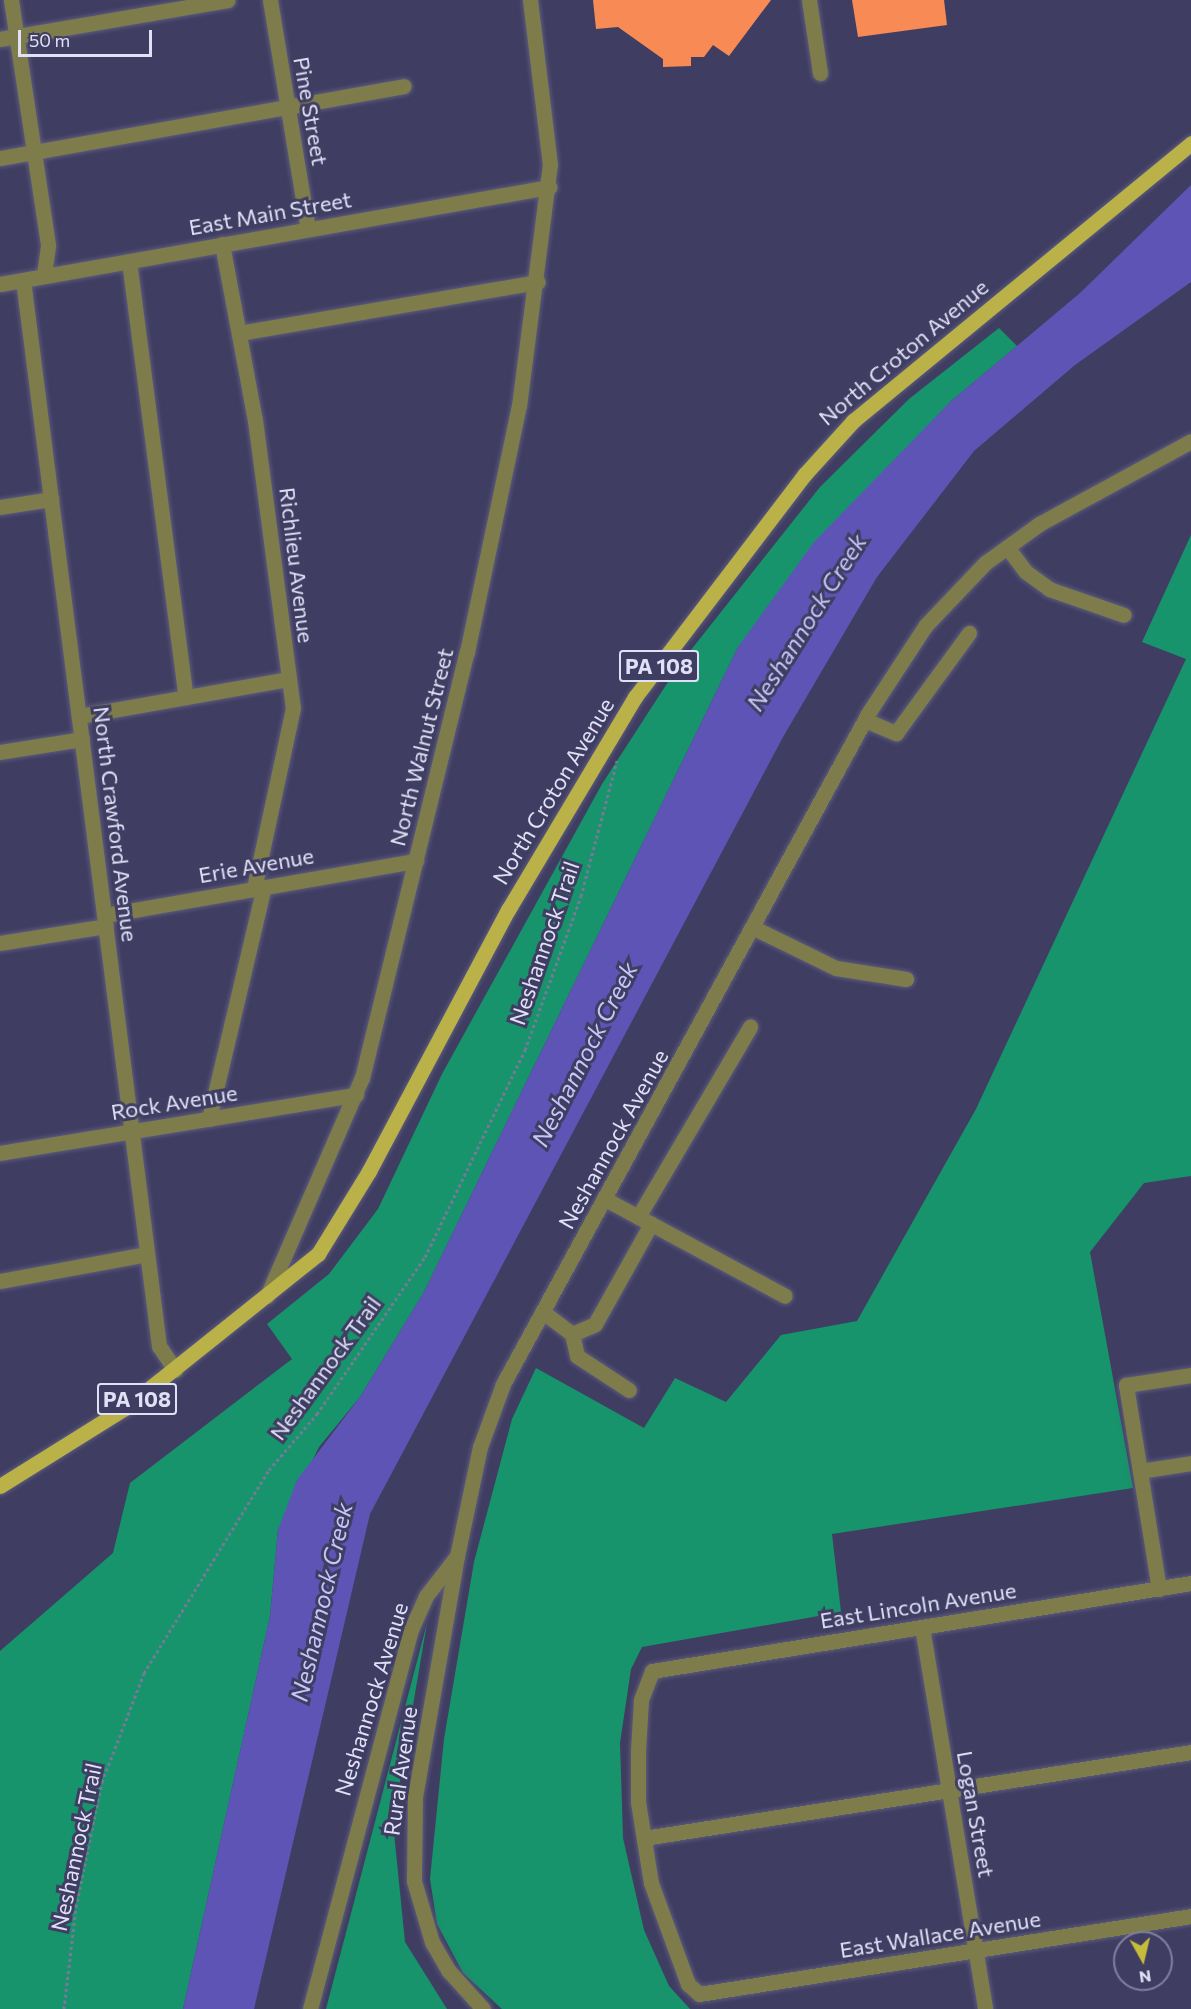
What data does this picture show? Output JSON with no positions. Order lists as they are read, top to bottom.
{
  "streets": {
    "main road": ["North Croton Avenue", "PA 108"],
    "street": [
      "Pine Street",
      "East Main Street",
      "Richlieu Avenue",
      "North Walnut Street",
      "North Crawford Avenue",
      "Erie Avenue",
      "Rock Avenue",
      "Neshannock Avenue",
      "East Lincoln Avenue",
      "Rural Avenue",
      "Logan Street",
      "East Wallace Avenue"
    ],
    "path": ["Neshannock Trail"]
  },
  "crossings": [
    ["Pine Street", "East Main Street"],
    ["East Main Street", "Richlieu Avenue"],
    ["East Main Street", "North Walnut Street"],
    ["East Main Street", "North Crawford Avenue"],
    ["North Croton Avenue", "North Walnut Street"],
    ["North Croton Avenue", "North Crawford Avenue"],
    ["Richlieu Avenue", "Erie Avenue"],
    ["Richlieu Avenue", "Rock Avenue"],
    ["North Walnut Street", "Erie Avenue"],
    ["North Walnut Street", "Rock Avenue"],
    ["North Crawford Avenue", "Erie Avenue"],
    ["North Crawford Avenue", "Rock Avenue"],
    ["Neshannock Avenue", "Rural Avenue"],
    ["East Lincoln Avenue", "Logan Street"],
    ["East Lincoln Avenue", "East Wallace Avenue"],
    ["Logan Street", "East Wallace Avenue"]
  ],
  "water": ["Neshannock Creek"],
  "scale_bar": "50 m",
  "north": "bottom"
}
